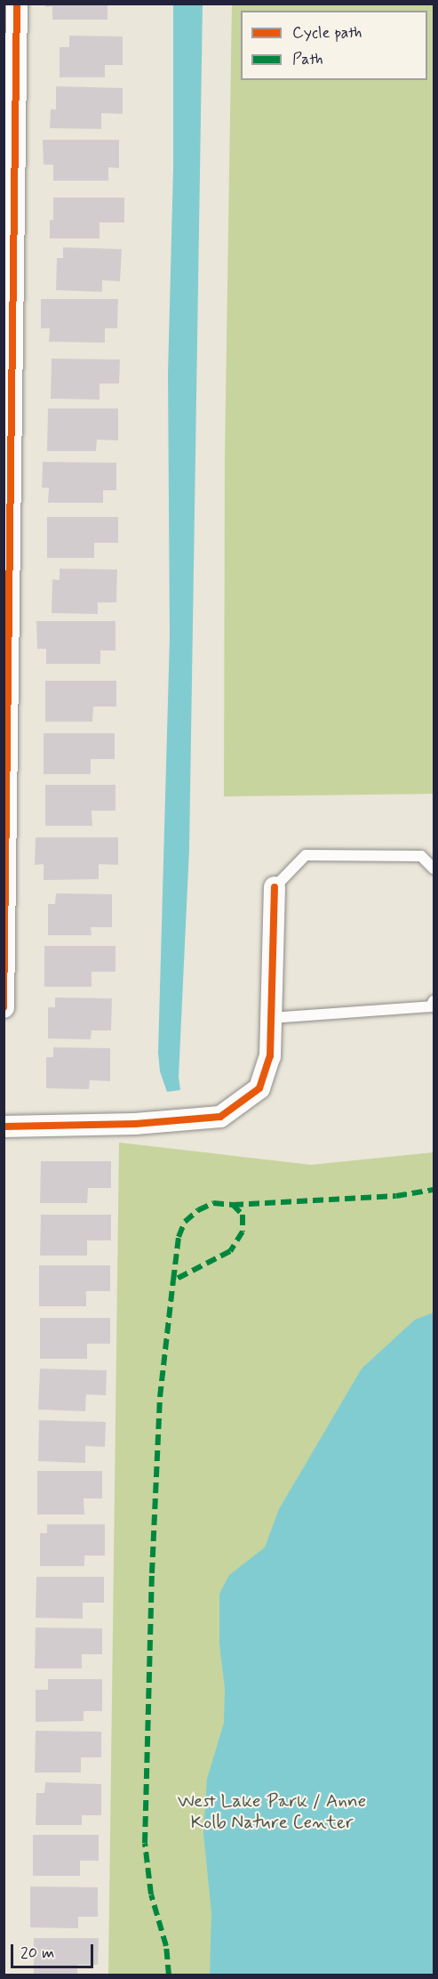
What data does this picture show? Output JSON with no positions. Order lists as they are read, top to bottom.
{
  "parks": ["West Lake Park / Anne Kolb Nature Center"],
  "legend": ["Cycle path", "Path"],
  "scale_bar": "20 m"
}
